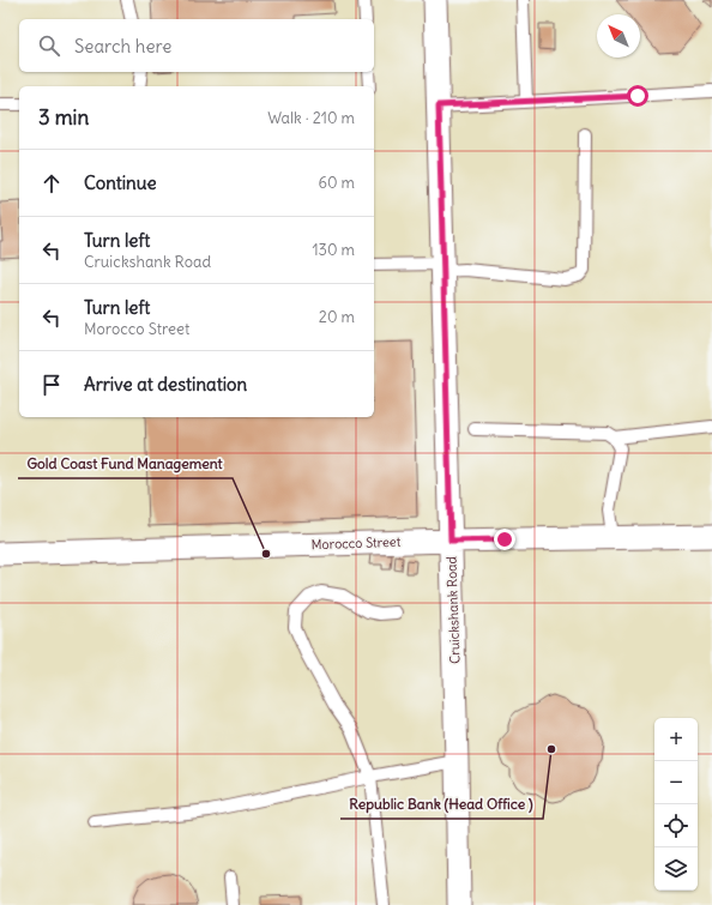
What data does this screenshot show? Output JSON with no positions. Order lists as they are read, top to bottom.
{
  "streets": {
    "street": ["Morocco Street", "Cruickshank Road"]
  },
  "crossings": [
    ["Morocco Street", "Cruickshank Road"]
  ],
  "places": ["Gold Coast Fund Management", "Republic Bank (Head Office )"],
  "north": "top left",
  "page": {
    "search": "Search here",
    "heading": ["3 min", "Walk · 210 m"],
    "list": [
      ["Continue", "60 m"],
      ["Turn left", "Cruickshank Road", "130 m"],
      ["Turn left", "Morocco Street", "20 m"],
      "Arrive at destination"
    ],
    "map_buttons": ["+", "−"]
  }
}
